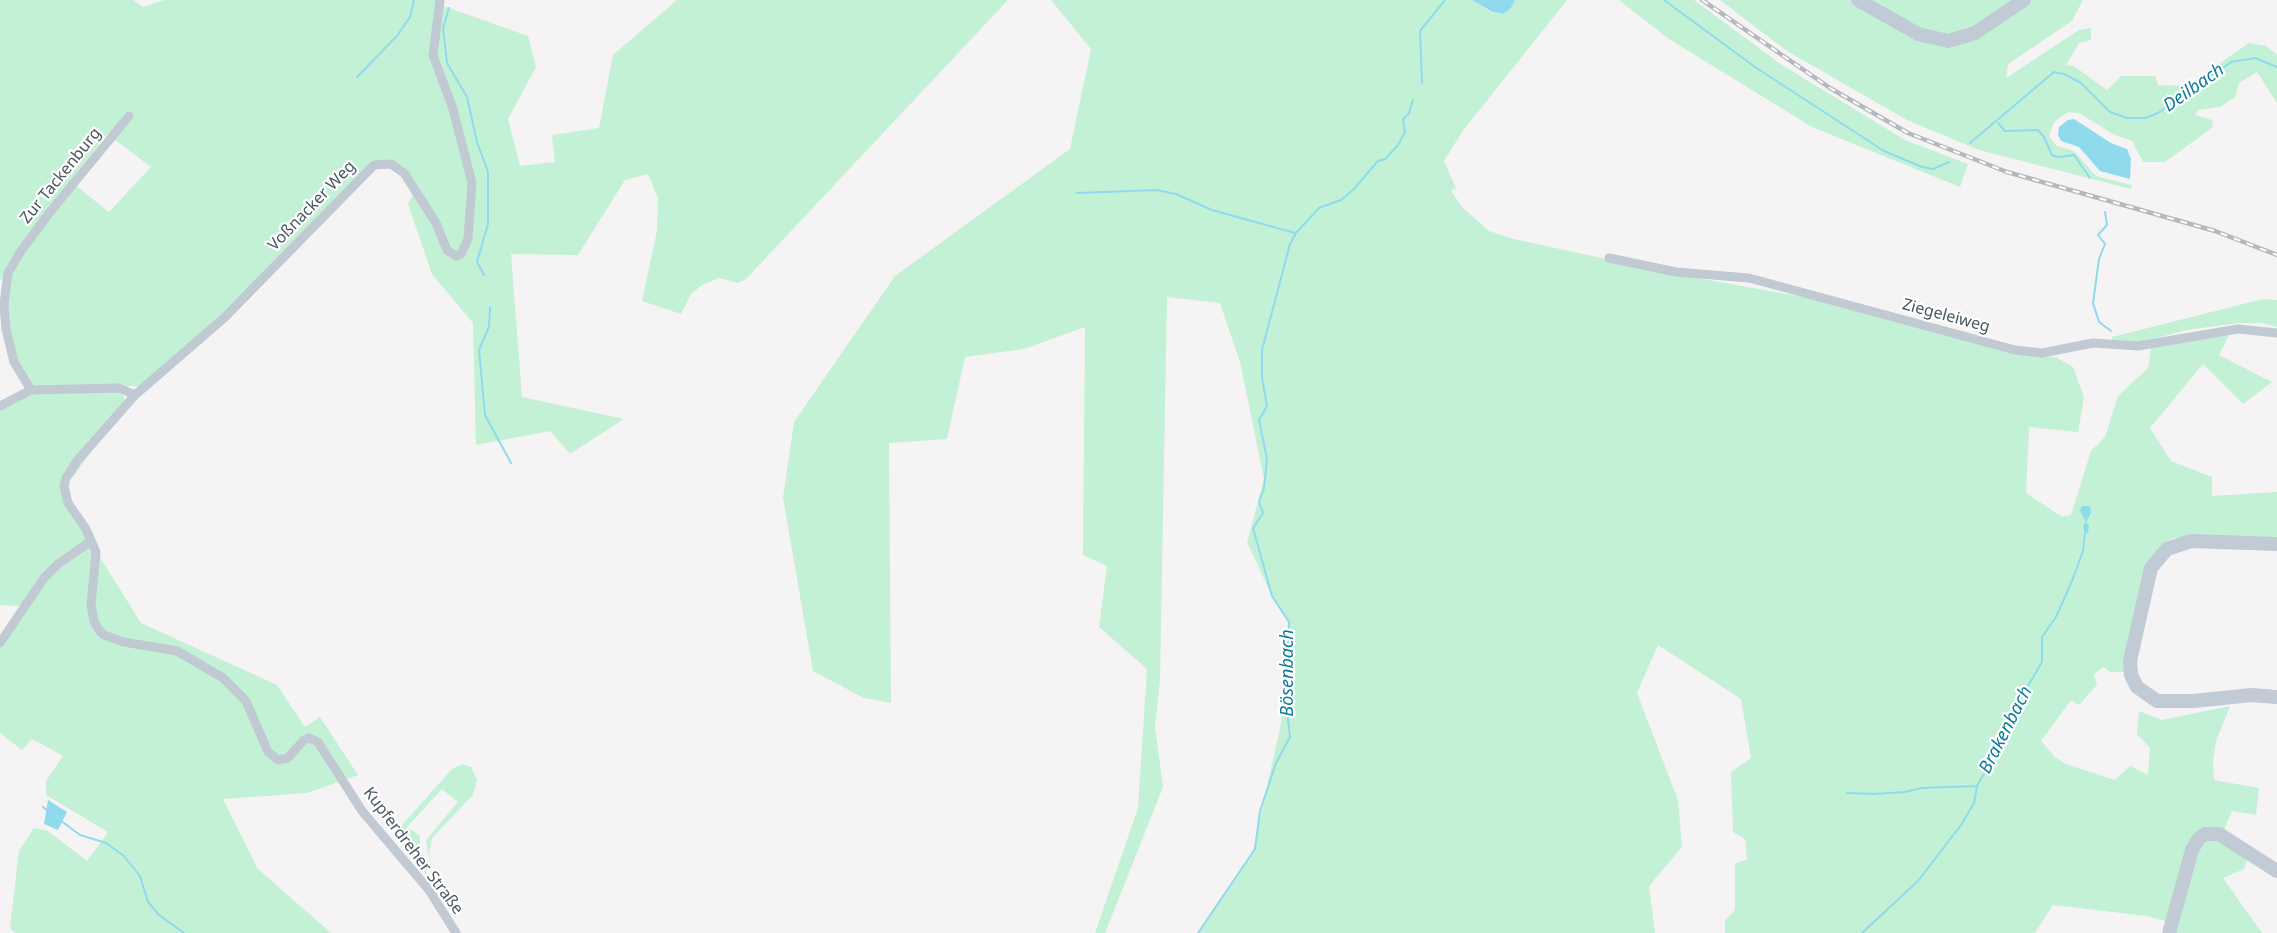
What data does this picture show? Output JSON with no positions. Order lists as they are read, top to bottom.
{
  "streets": {
    "street": [
      "Zur Tackenburg",
      "Voßnacker Weg",
      "Ziegeleiweg",
      "Kupferdreher Straße"
    ]
  },
  "crossings": [
    ["Voßnacker Weg", "Kupferdreher Straße"]
  ],
  "water": ["Deilbach", "Bösenbach", "Brakenbach"]
}
